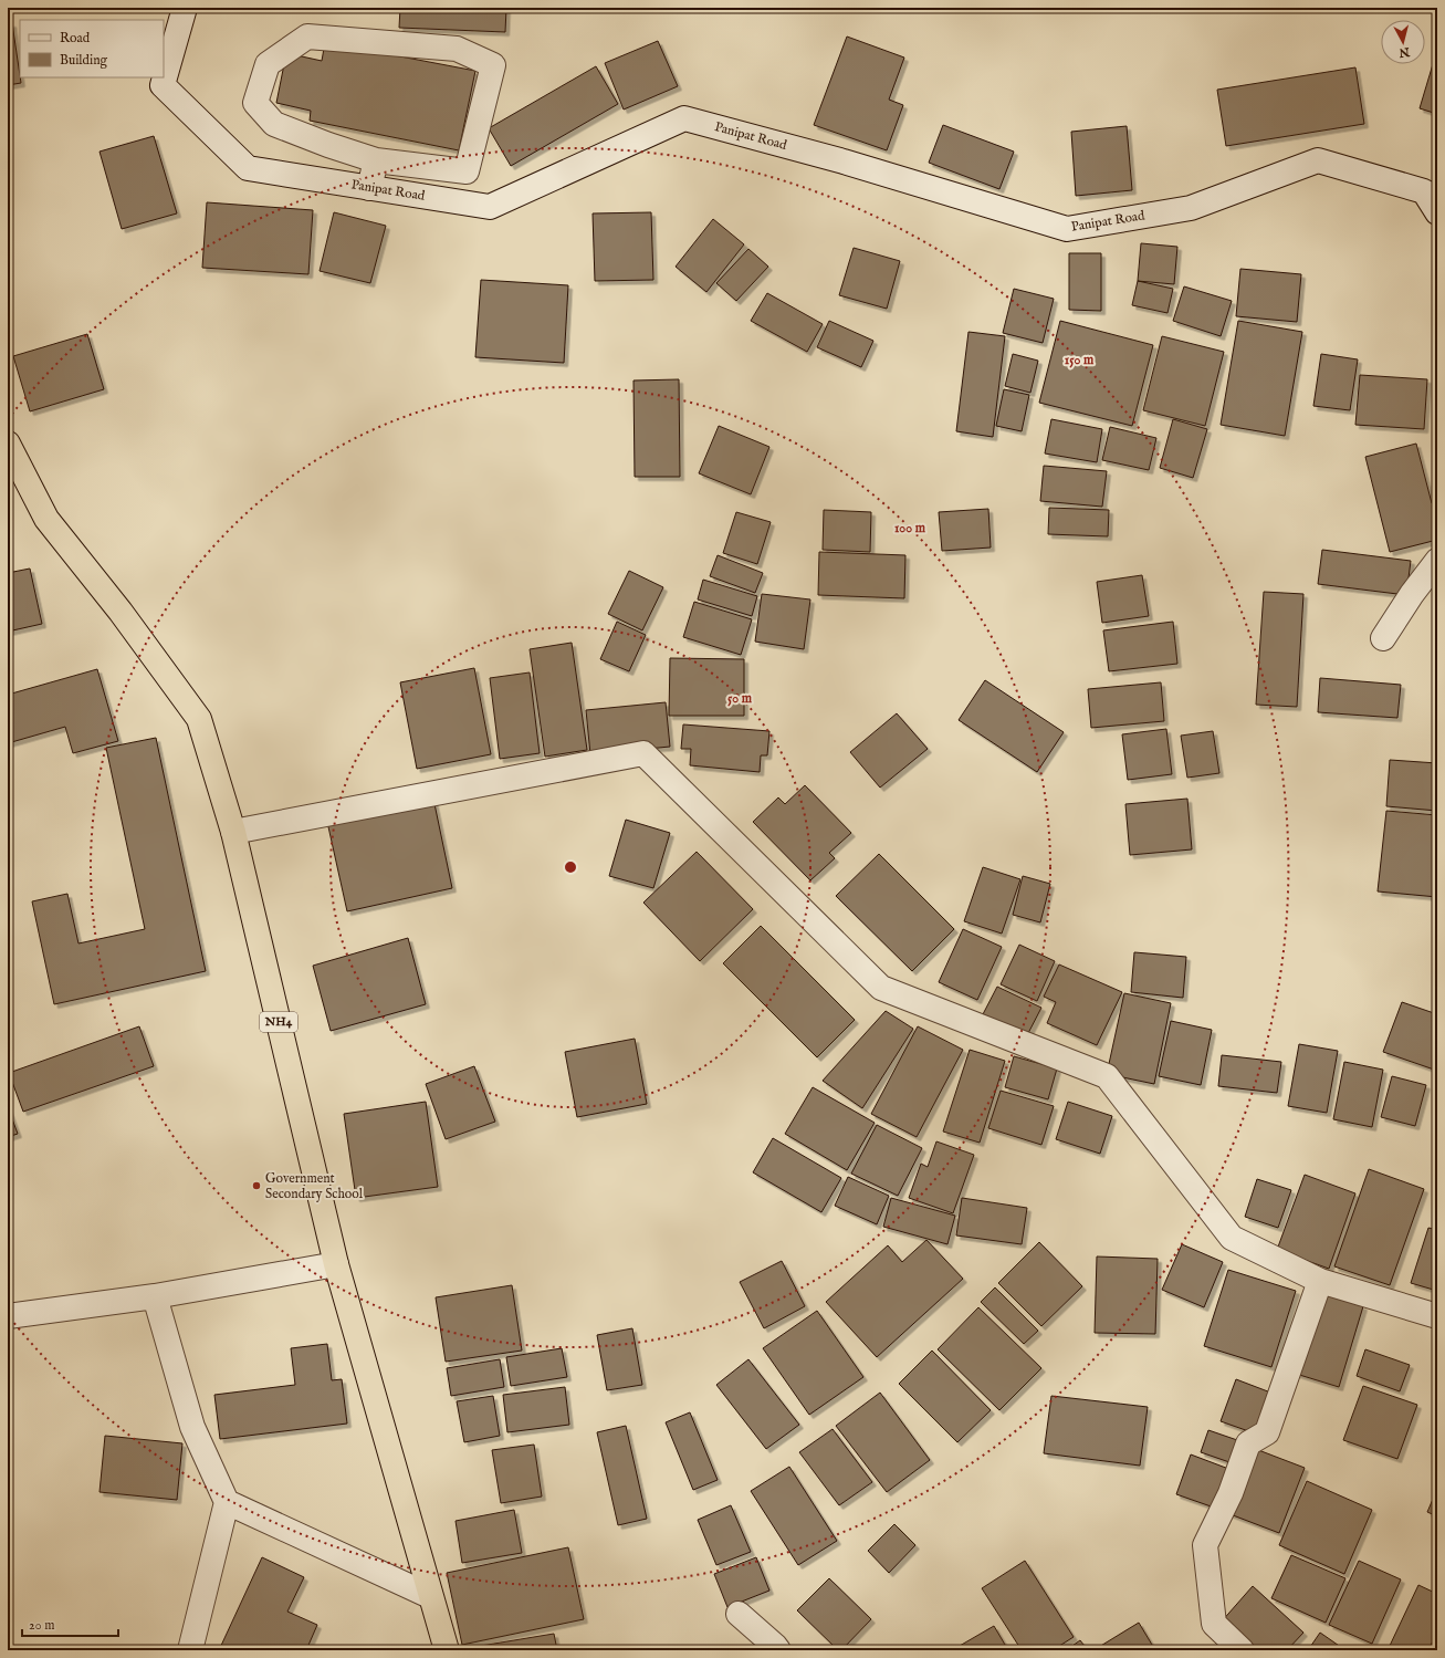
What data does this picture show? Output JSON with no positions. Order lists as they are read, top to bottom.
{
  "streets": {
    "highway": ["NH4"],
    "street": ["Panipat Road"]
  },
  "places": ["Government Secondary School"],
  "legend": ["Road", "Building"],
  "scale_bar": "20 m",
  "north": "bottom",
  "rings": ["150 m", "100 m", "50 m"]
}
